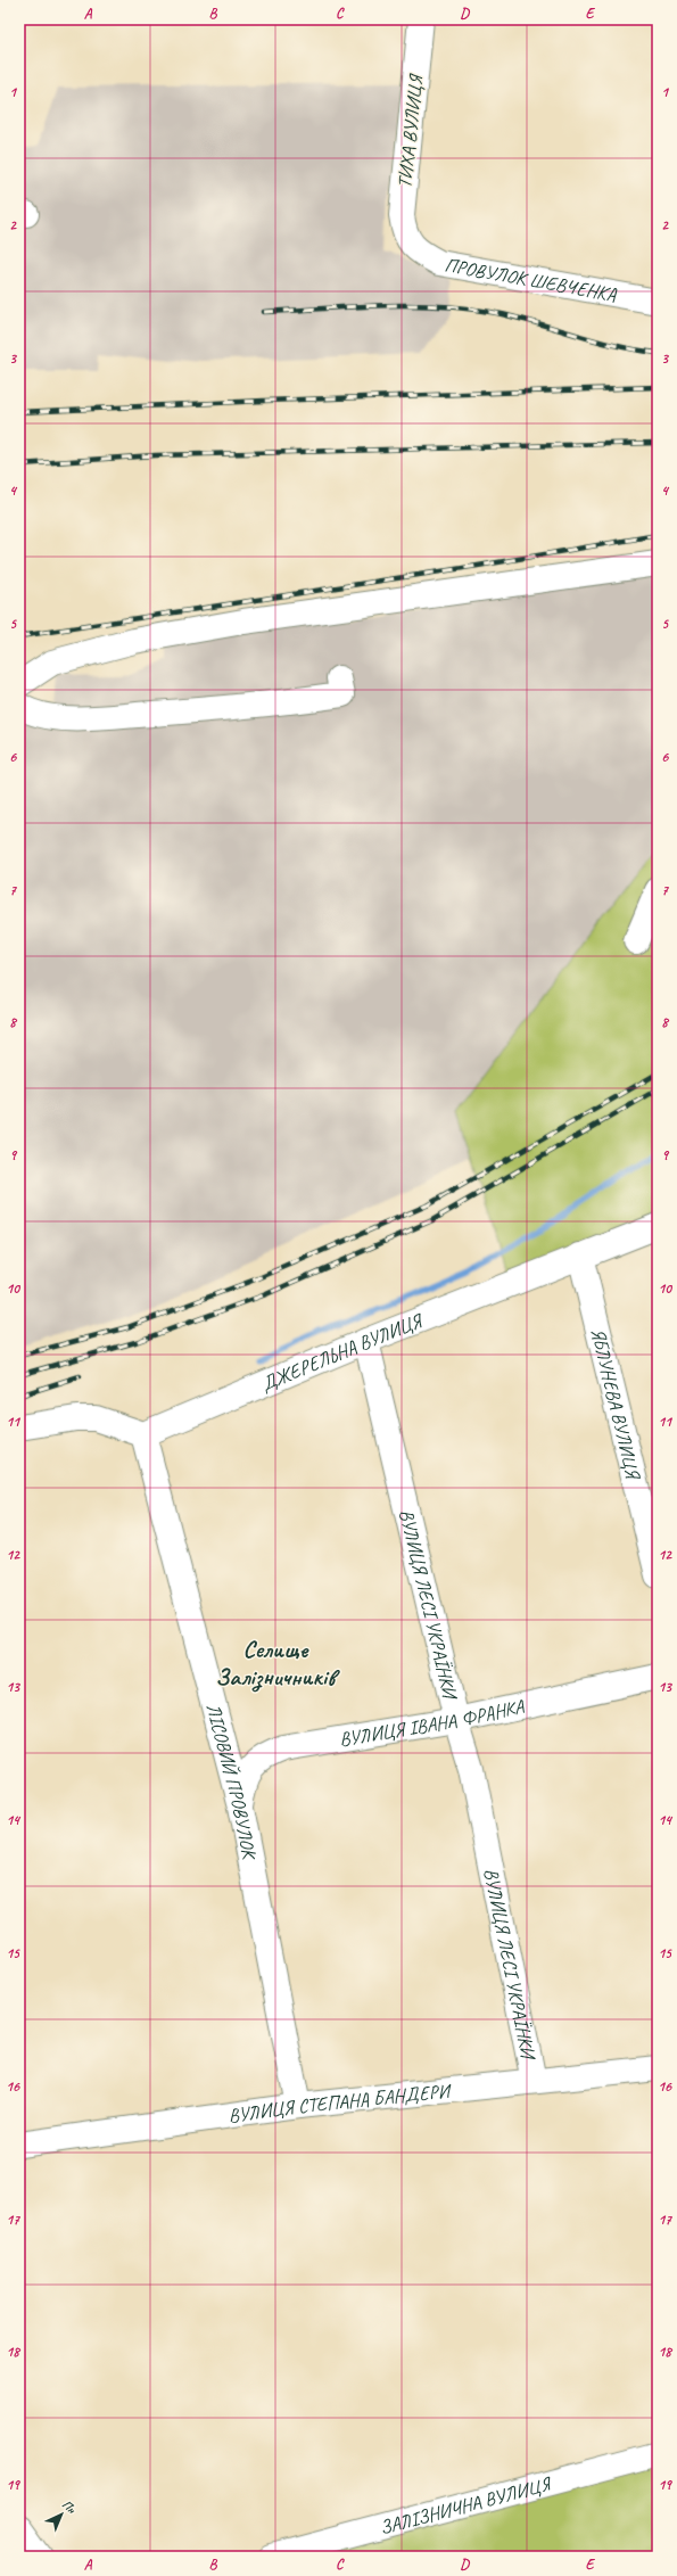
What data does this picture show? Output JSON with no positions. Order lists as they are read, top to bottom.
{
  "streets": {
    "street": [
      "ТИХА ВУЛИЦЯ",
      "ПРОВУЛОК ШЕВЧЕНКА",
      "ДЖЕРЕЛЬНА ВУЛИЦЯ",
      "ЯБЛУНЕВА ВУЛИЦЯ",
      "ВУЛИЦЯ ЛЕСІ УКРАЇНКИ",
      "ВУЛИЦЯ ІВАНА ФРАНКА",
      "ЛІСОВИЙ ПРОВУЛОК",
      "ВУЛИЦЯ СТЕПАНА БАНДЕРИ",
      "ЗАЛІЗНИЧНА ВУЛИЦЯ"
    ]
  },
  "crossings": [
    ["ТИХА ВУЛИЦЯ", "ПРОВУЛОК ШЕВЧЕНКА"],
    ["ДЖЕРЕЛЬНА ВУЛИЦЯ", "ЯБЛУНЕВА ВУЛИЦЯ"],
    ["ДЖЕРЕЛЬНА ВУЛИЦЯ", "ВУЛИЦЯ ЛЕСІ УКРАЇНКИ"],
    ["ДЖЕРЕЛЬНА ВУЛИЦЯ", "ЛІСОВИЙ ПРОВУЛОК"],
    ["ВУЛИЦЯ ЛЕСІ УКРАЇНКИ", "ВУЛИЦЯ ІВАНА ФРАНКА"],
    ["ВУЛИЦЯ ЛЕСІ УКРАЇНКИ", "ВУЛИЦЯ СТЕПАНА БАНДЕРИ"],
    ["ВУЛИЦЯ ІВАНА ФРАНКА", "ЛІСОВИЙ ПРОВУЛОК"],
    ["ЛІСОВИЙ ПРОВУЛОК", "ВУЛИЦЯ СТЕПАНА БАНДЕРИ"]
  ],
  "districts": ["Селище Залізничників"],
  "north": "top right",
  "grid": {
    "columns": [
      "A",
      "B",
      "C",
      "D",
      "E"
    ],
    "rows": [
      "1",
      "2",
      "3",
      "4",
      "5",
      "6",
      "7",
      "8",
      "9",
      "10",
      "11",
      "12",
      "13",
      "14",
      "15",
      "16",
      "17",
      "18",
      "19"
    ]
  }
}
